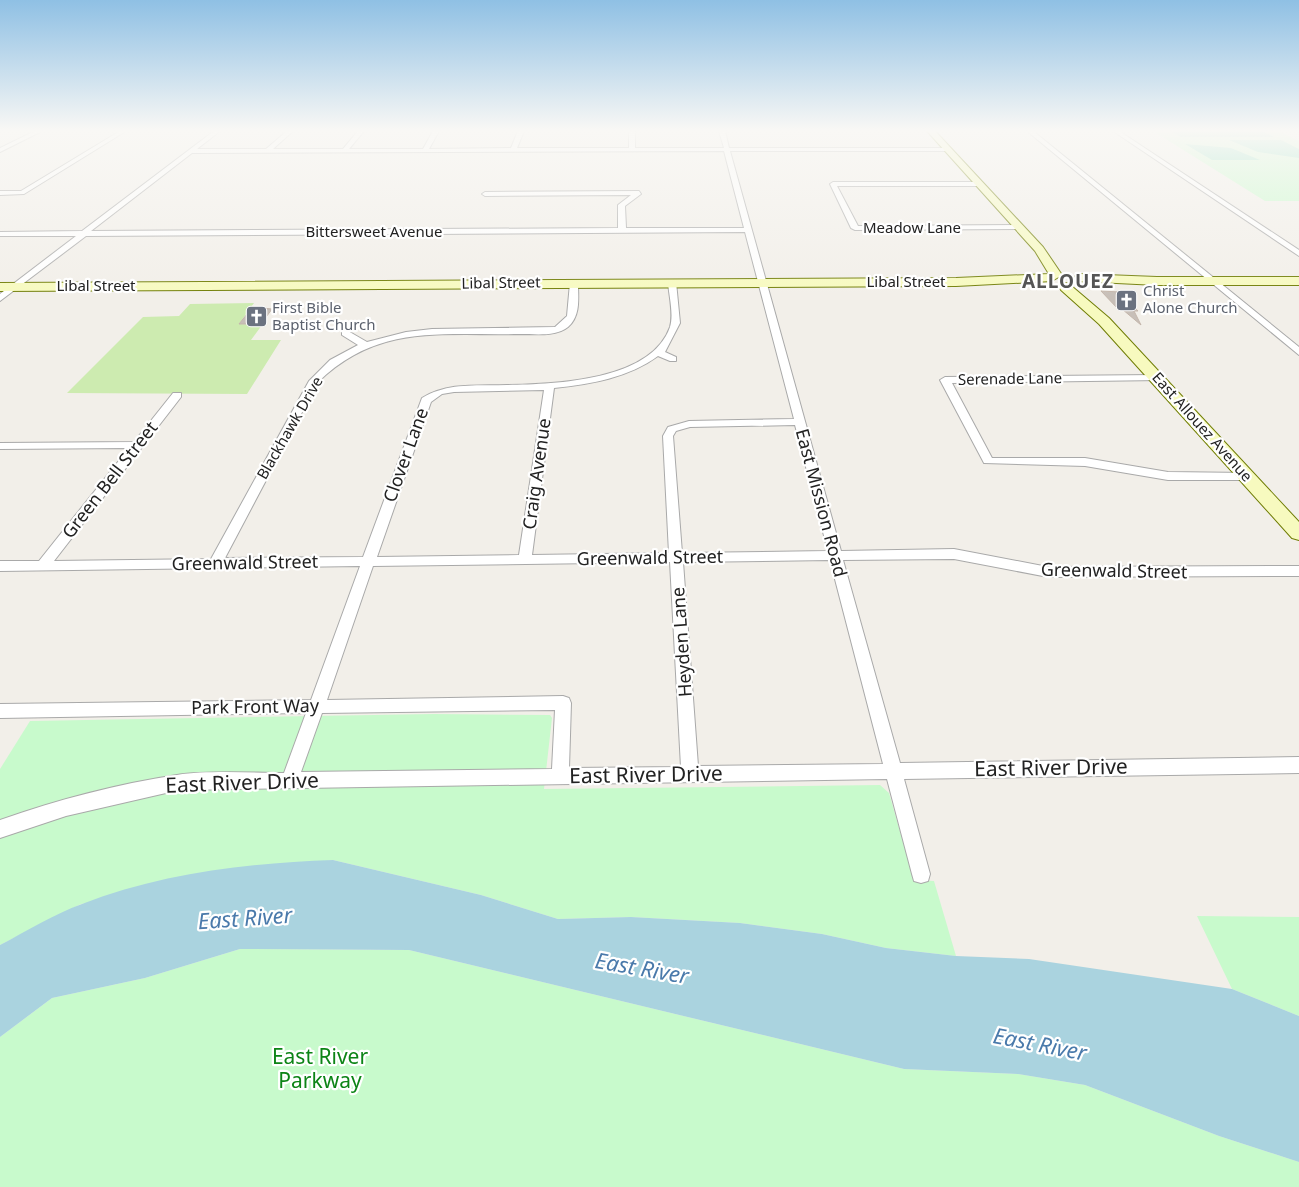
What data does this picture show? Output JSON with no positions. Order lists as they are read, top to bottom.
{
  "streets": {
    "street": [
      "Meadow Lane",
      "Bittersweet Avenue",
      "Libal Street",
      "Serenade Lane",
      "East Allouez Avenue",
      "Blackhawk Drive",
      "Clover Lane",
      "Craig Avenue",
      "Green Bell Street",
      "East Mission Road",
      "Greenwald Street",
      "Heyden Lane",
      "Park Front Way",
      "East River Drive"
    ]
  },
  "crossings": [
    ["Meadow Lane", "East Allouez Avenue"],
    ["Bittersweet Avenue", "East Mission Road"],
    ["Libal Street", "East Allouez Avenue"],
    ["Libal Street", "Blackhawk Drive"],
    ["Libal Street", "Clover Lane"],
    ["Libal Street", "East Mission Road"],
    ["Serenade Lane", "East Allouez Avenue"],
    ["Blackhawk Drive", "Greenwald Street"],
    ["Clover Lane", "Craig Avenue"],
    ["Clover Lane", "Greenwald Street"],
    ["Clover Lane", "Park Front Way"],
    ["Clover Lane", "East River Drive"],
    ["Craig Avenue", "Greenwald Street"],
    ["Green Bell Street", "Greenwald Street"],
    ["East Mission Road", "Greenwald Street"],
    ["East Mission Road", "Heyden Lane"],
    ["East Mission Road", "East River Drive"],
    ["Greenwald Street", "Heyden Lane"],
    ["Heyden Lane", "East River Drive"],
    ["Park Front Way", "East River Drive"]
  ],
  "districts": ["ALLOUEZ"],
  "water": ["East River"],
  "parks": ["East River Parkway"],
  "places": {
    "church": ["Christ Alone Church", "First Bible Baptist Church"]
  }
}
